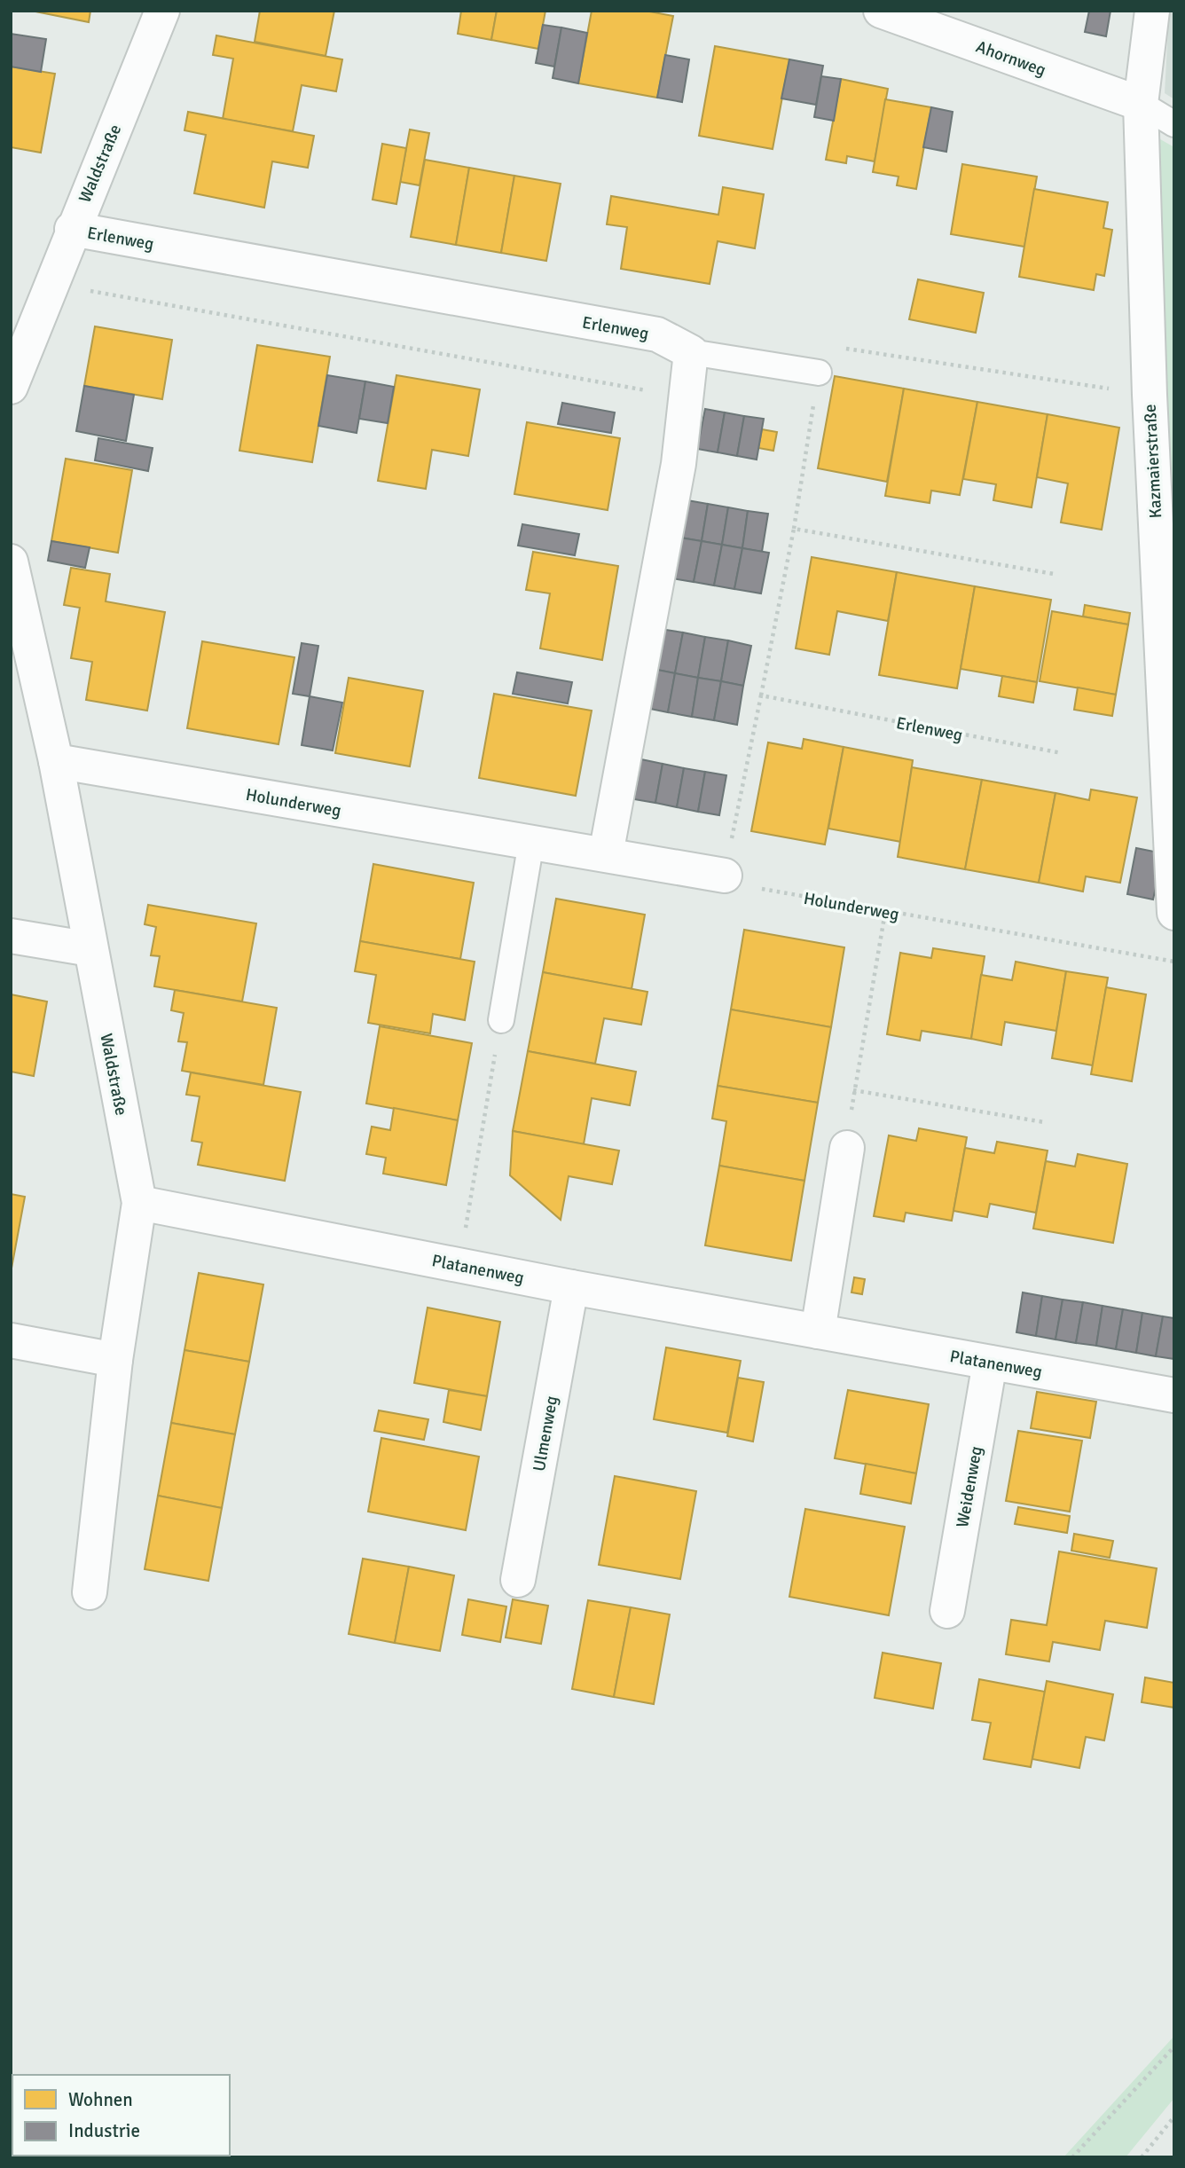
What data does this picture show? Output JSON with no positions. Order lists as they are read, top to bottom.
{
  "streets": {
    "street": [
      "Ahornweg",
      "Waldstraße",
      "Erlenweg",
      "Kazmaierstraße",
      "Holunderweg",
      "Platanenweg",
      "Ulmenweg",
      "Weidenweg"
    ]
  },
  "crossings": [
    ["Ahornweg", "Kazmaierstraße"],
    ["Waldstraße", "Erlenweg"],
    ["Waldstraße", "Holunderweg"],
    ["Waldstraße", "Platanenweg"],
    ["Platanenweg", "Ulmenweg"],
    ["Platanenweg", "Weidenweg"]
  ],
  "legend": ["Wohnen", "Industrie"]
}
